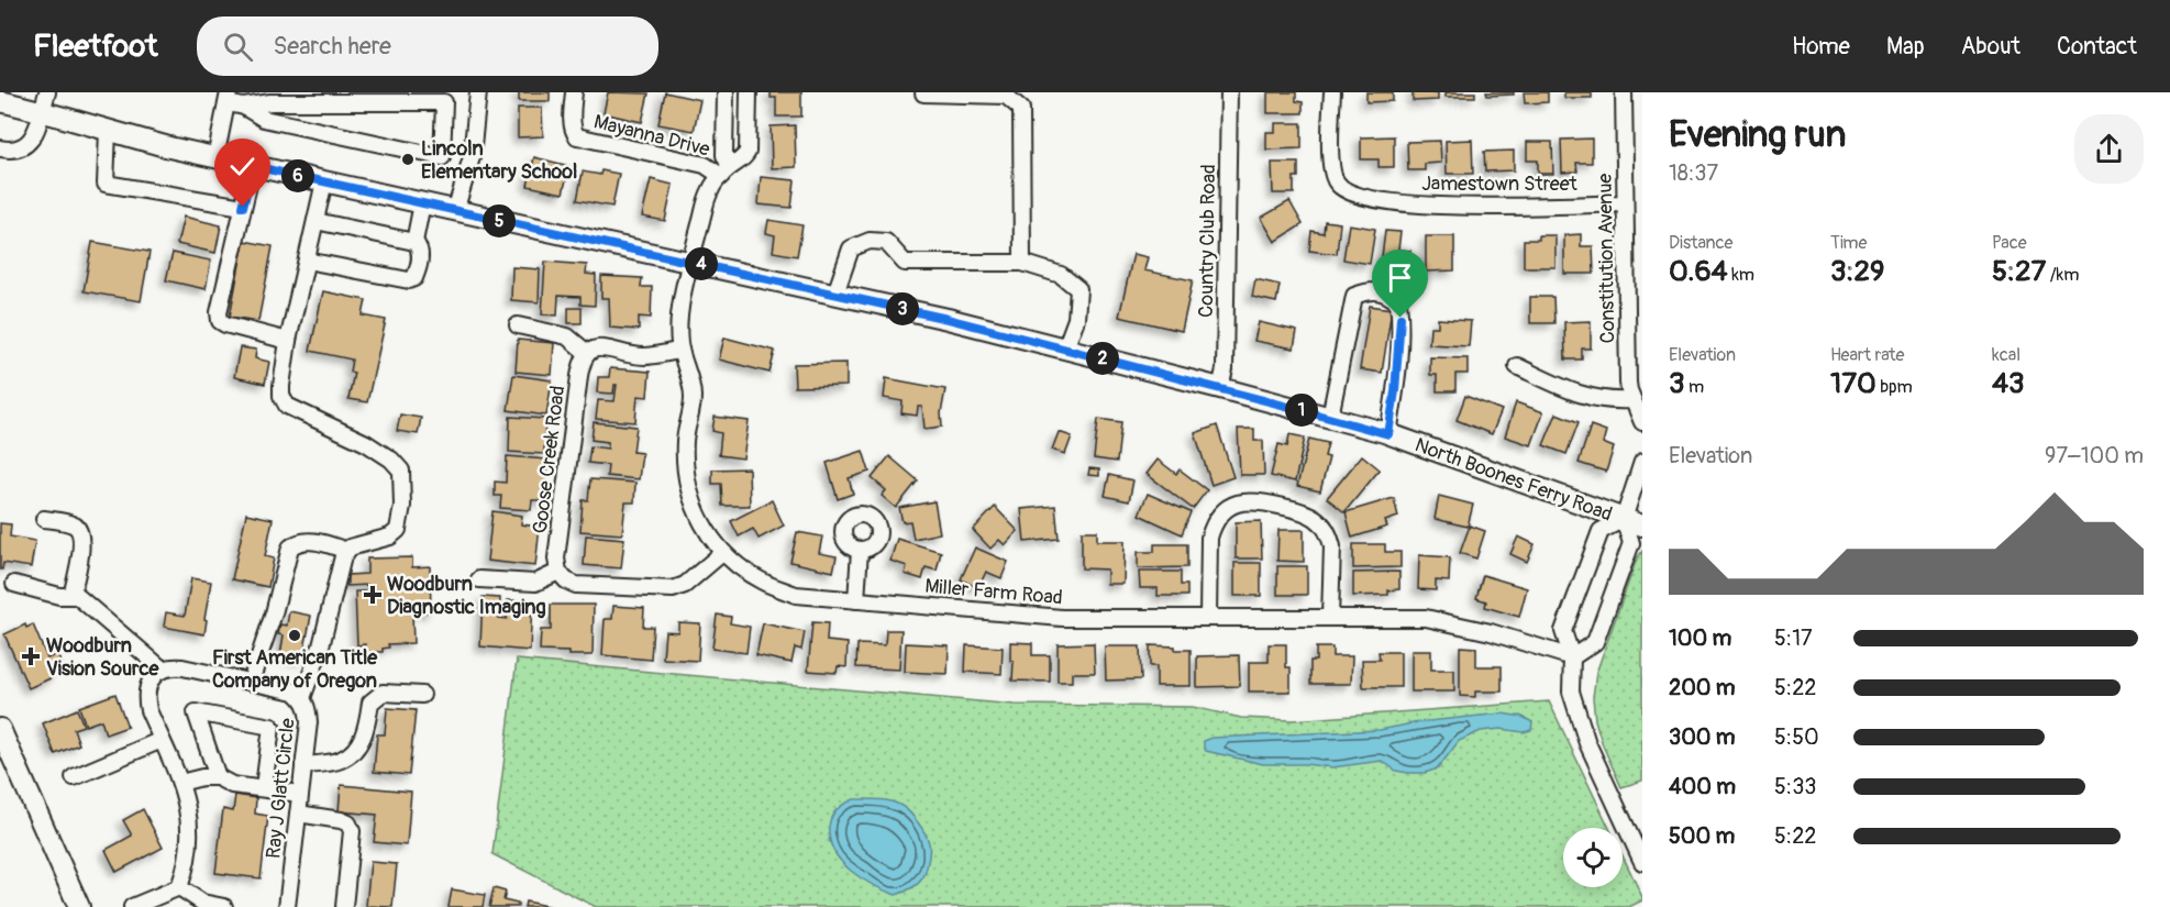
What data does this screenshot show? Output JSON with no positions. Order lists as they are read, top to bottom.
{
  "streets": {
    "main road": ["North Boones Ferry Road"],
    "street": [
      "Mayanna Drive",
      "Jamestown Street",
      "Country Club Road",
      "Constitution Avenue",
      "Goose Creek Road",
      "Miller Farm Road",
      "Ray J Glatt Circle"
    ]
  },
  "crossings": [
    ["Mayanna Drive", "Miller Farm Road"],
    ["Jamestown Street", "Constitution Avenue"],
    ["Country Club Road", "North Boones Ferry Road"],
    ["North Boones Ferry Road", "Miller Farm Road"]
  ],
  "places": {
    "other": ["Lincoln Elementary School", "First American Title Company of Oregon"],
    "health": ["Woodburn Diagnostic Imaging", "Woodburn Vision Source"]
  },
  "page": {
    "header": "Fleetfoot",
    "search": "Search here",
    "nav": [
      "Home",
      "Map",
      "About",
      "Contact"
    ],
    "heading": ["Evening run", "18:37"],
    "pins": [
      "6",
      "5",
      "4",
      "3",
      "2",
      "1"
    ],
    "stats": [
      ["Distance", "0.64 km"],
      ["Time", "3:29"],
      ["Pace", "5:27 /km"],
      ["Elevation", "3 m"],
      ["Heart rate", "170 bpm"],
      ["kcal", "43"]
    ],
    "chart": ["Elevation", "97–100 m"],
    "list": [
      {
        "name": "100 m",
        "note": "5:17"
      },
      {
        "name": "200 m",
        "note": "5:22"
      },
      {
        "name": "300 m",
        "note": "5:50"
      },
      {
        "name": "400 m",
        "note": "5:33"
      },
      {
        "name": "500 m",
        "note": "5:22"
      }
    ]
  }
}
